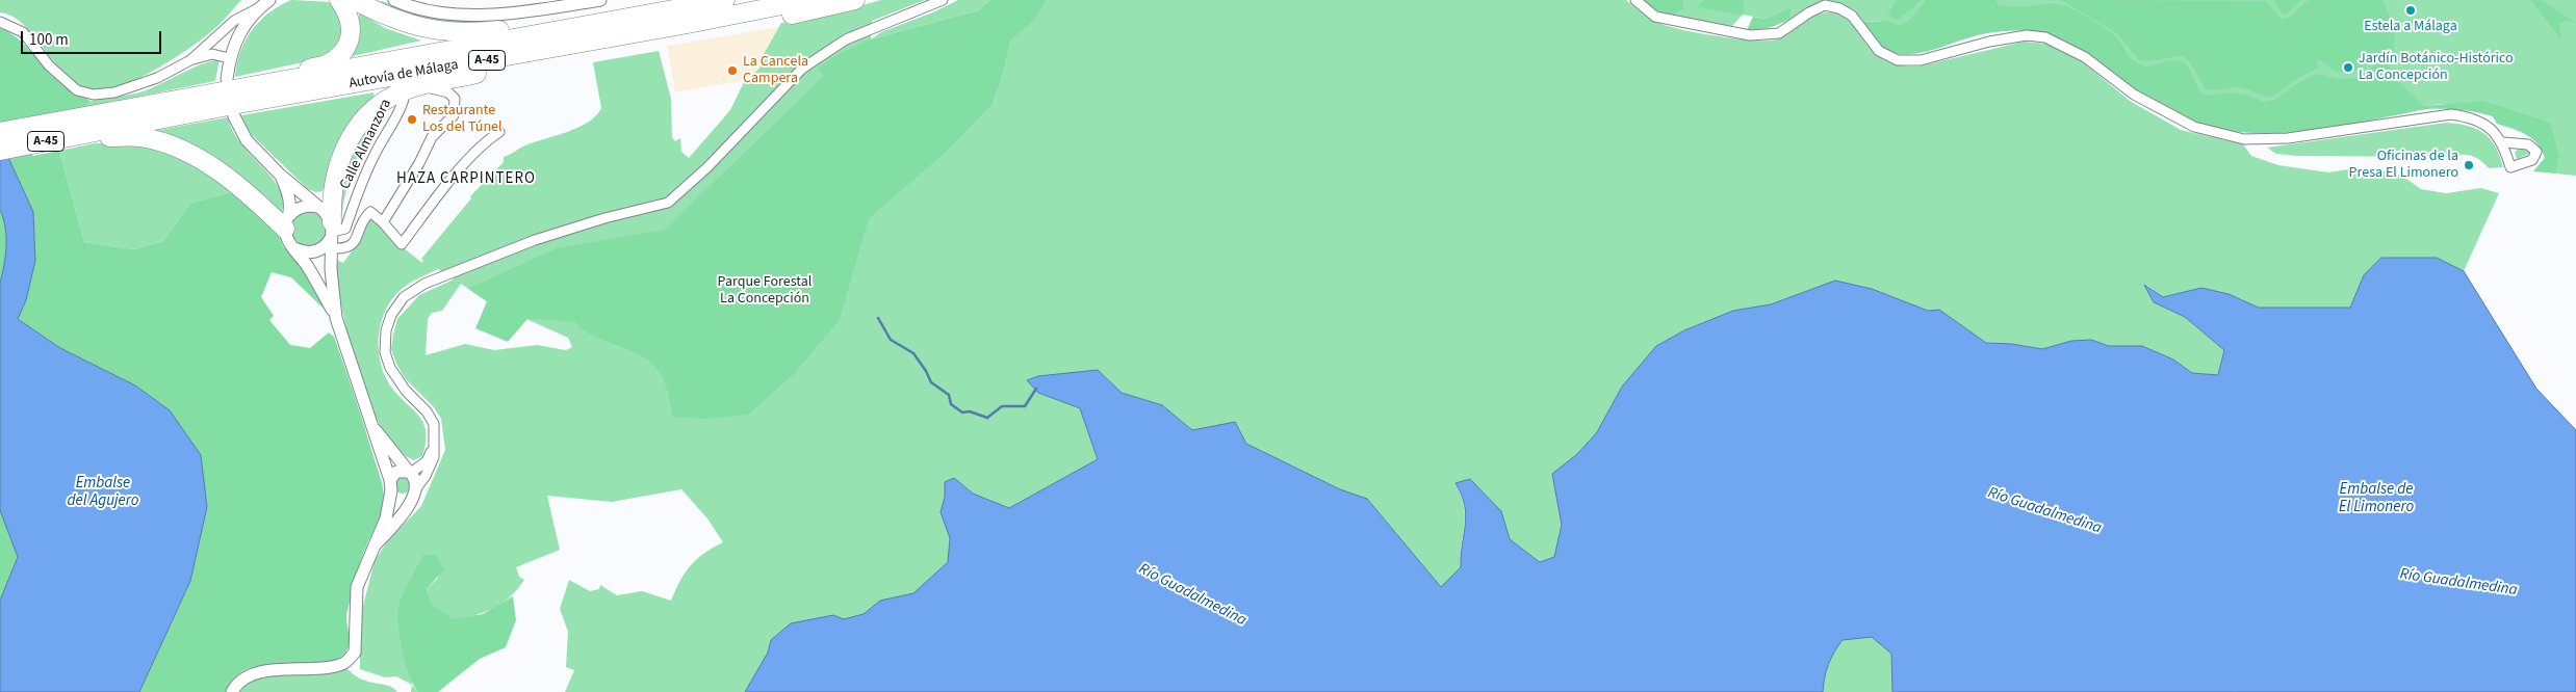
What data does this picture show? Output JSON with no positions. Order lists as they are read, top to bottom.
{
  "streets": {
    "highway": ["A-45", "Autovía de Málaga"],
    "street": ["Calle Almanzora"]
  },
  "districts": ["HAZA CARPINTERO"],
  "water": ["Embalse del Agujero", "Embalse de El Limonero", "Río Guadalmedina"],
  "parks": ["Parque Forestal La Concepción"],
  "places": [
    "Estela a Málaga",
    "Jardín Botánico-Histórico La Concepción",
    "La Cancela Campera",
    "Restaurante Los del Túnel",
    "Oficinas de la Presa El Limonero"
  ],
  "scale_bar": "100 m"
}
